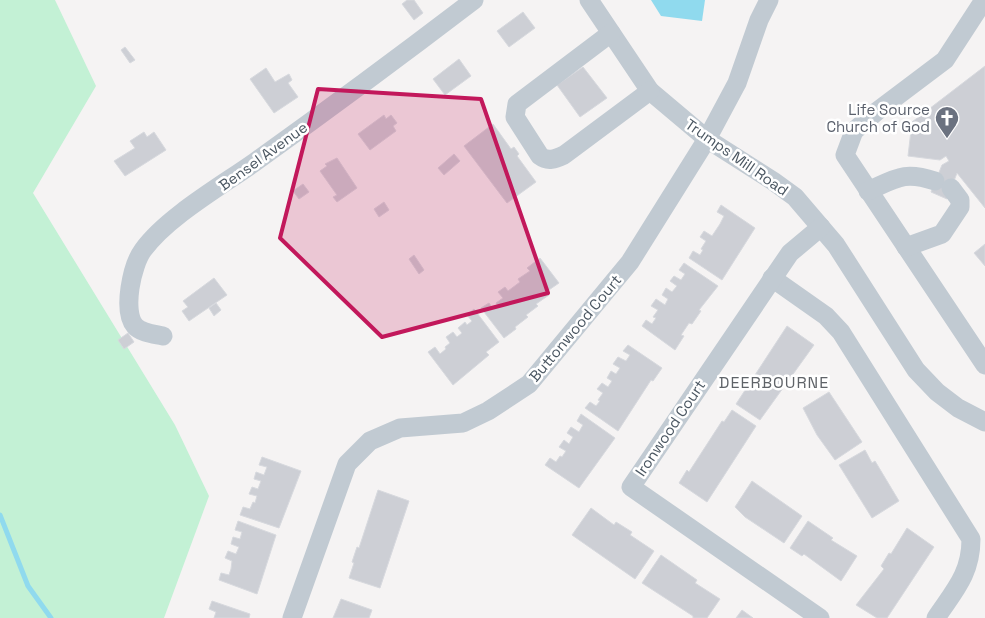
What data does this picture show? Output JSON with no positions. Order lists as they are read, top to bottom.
{
  "streets": {
    "street": [
      "Bensel Avenue",
      "Trumps Mill Road",
      "Buttonwood Court",
      "Ironwood Court"
    ]
  },
  "crossings": [
    ["Trumps Mill Road", "Buttonwood Court"],
    ["Trumps Mill Road", "Ironwood Court"]
  ],
  "districts": ["DEERBOURNE"],
  "places": {
    "church": ["Life Source Church of God"]
  }
}
